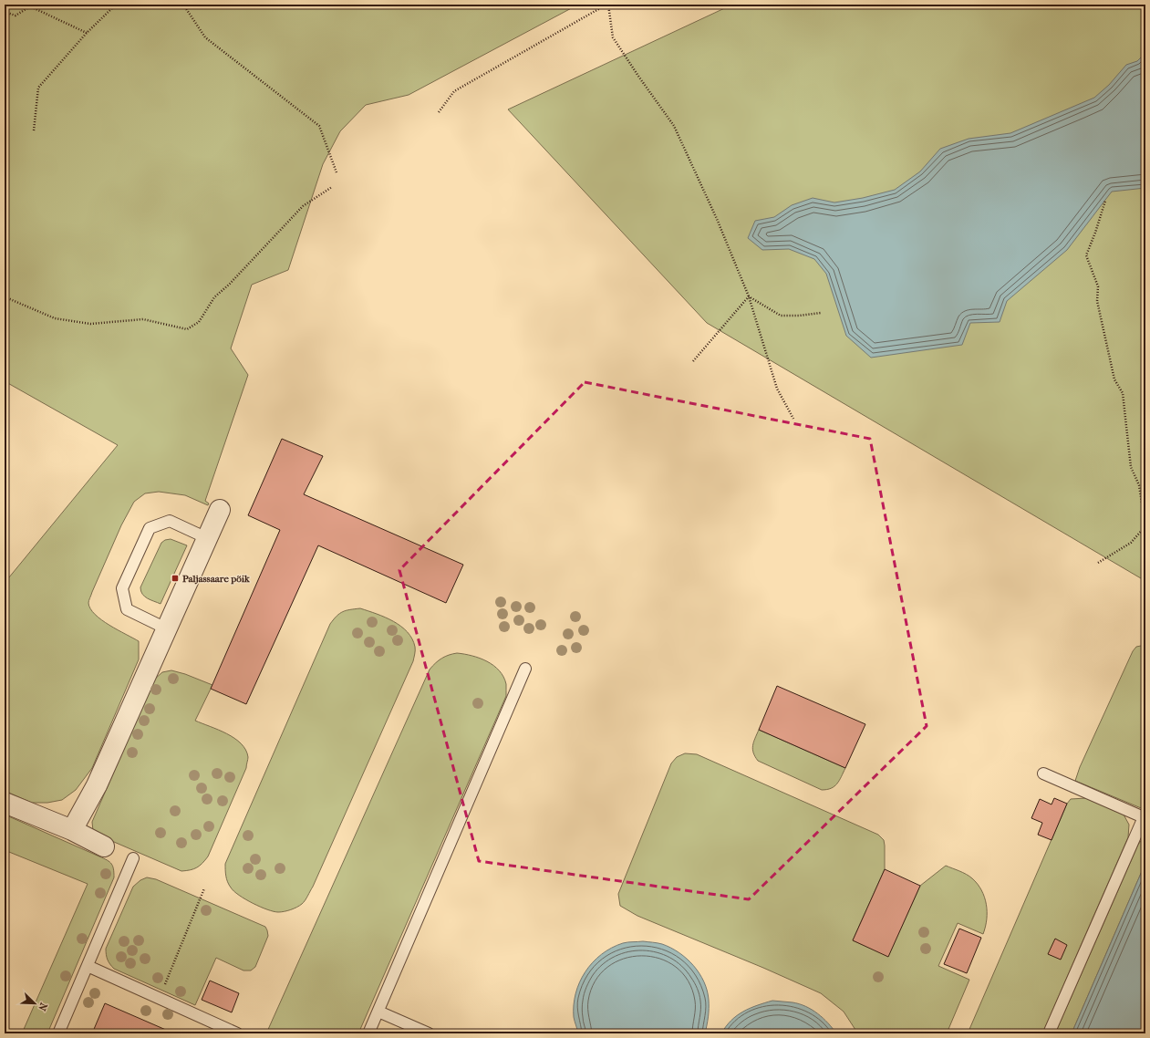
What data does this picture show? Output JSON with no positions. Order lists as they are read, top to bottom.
{
  "places": {
    "transit": ["Paljassaare põik"]
  },
  "north": "bottom right"
}
